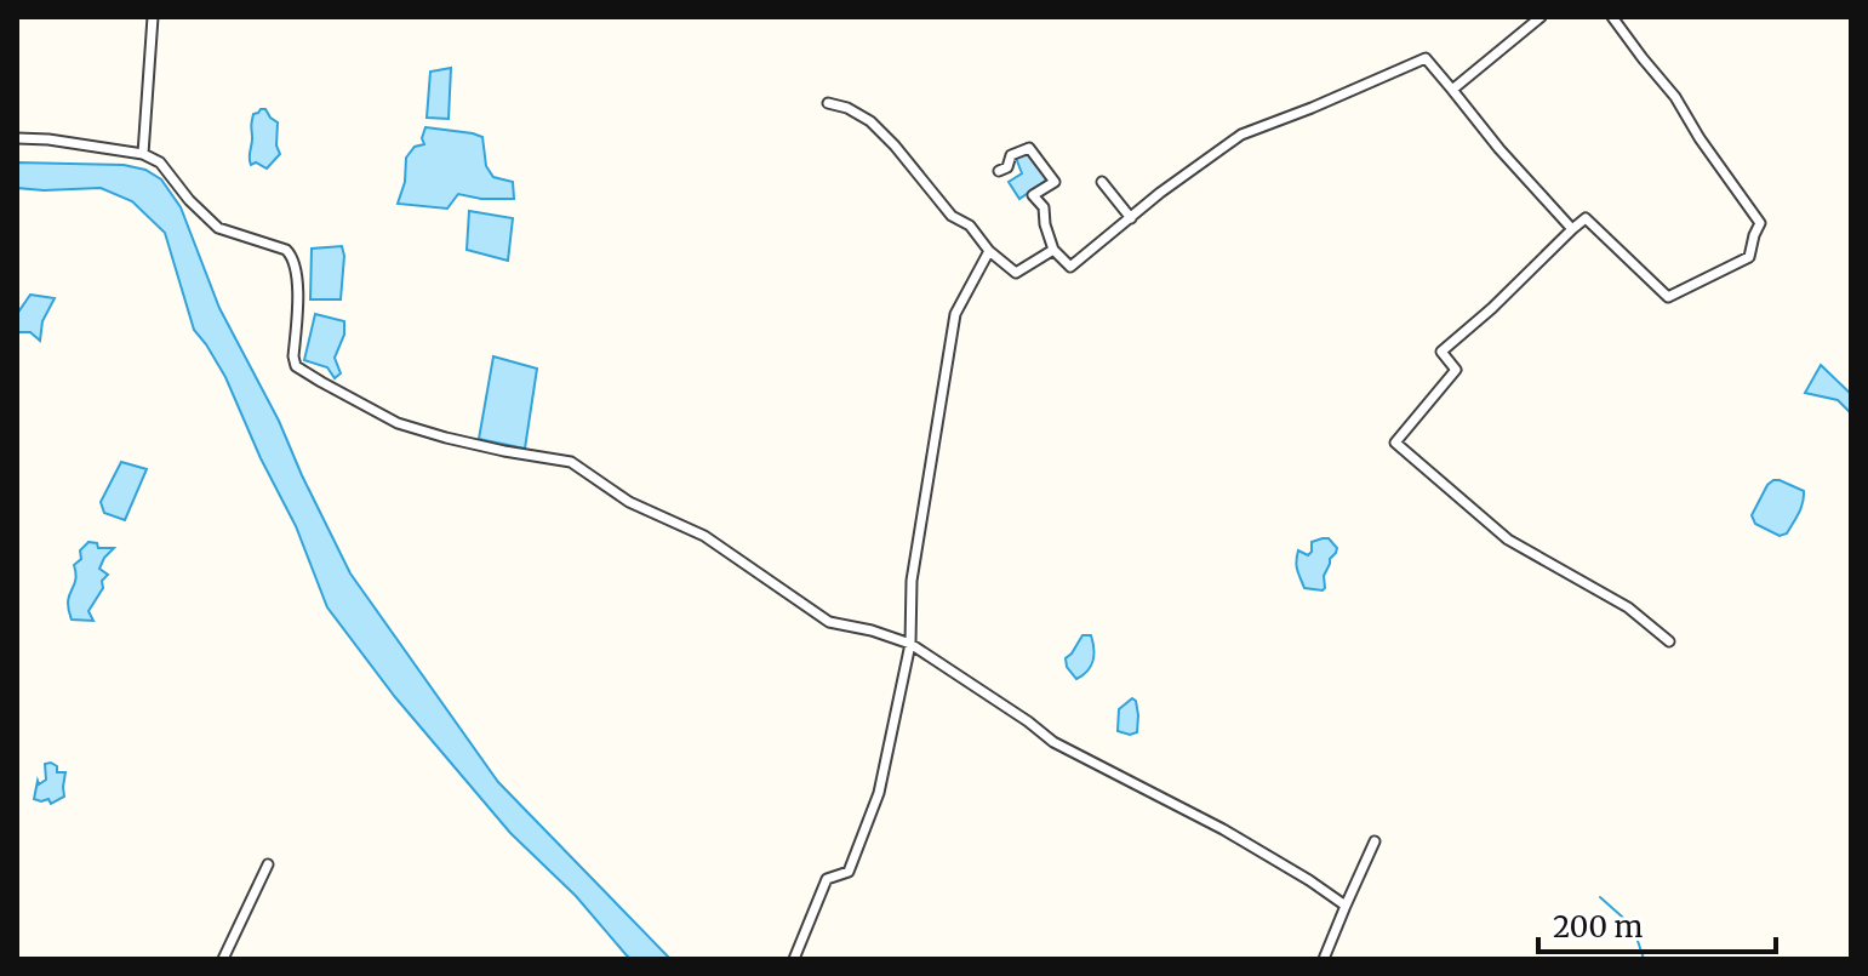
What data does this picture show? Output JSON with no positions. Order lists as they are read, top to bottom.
{
  "scale_bar": "200 m"
}
